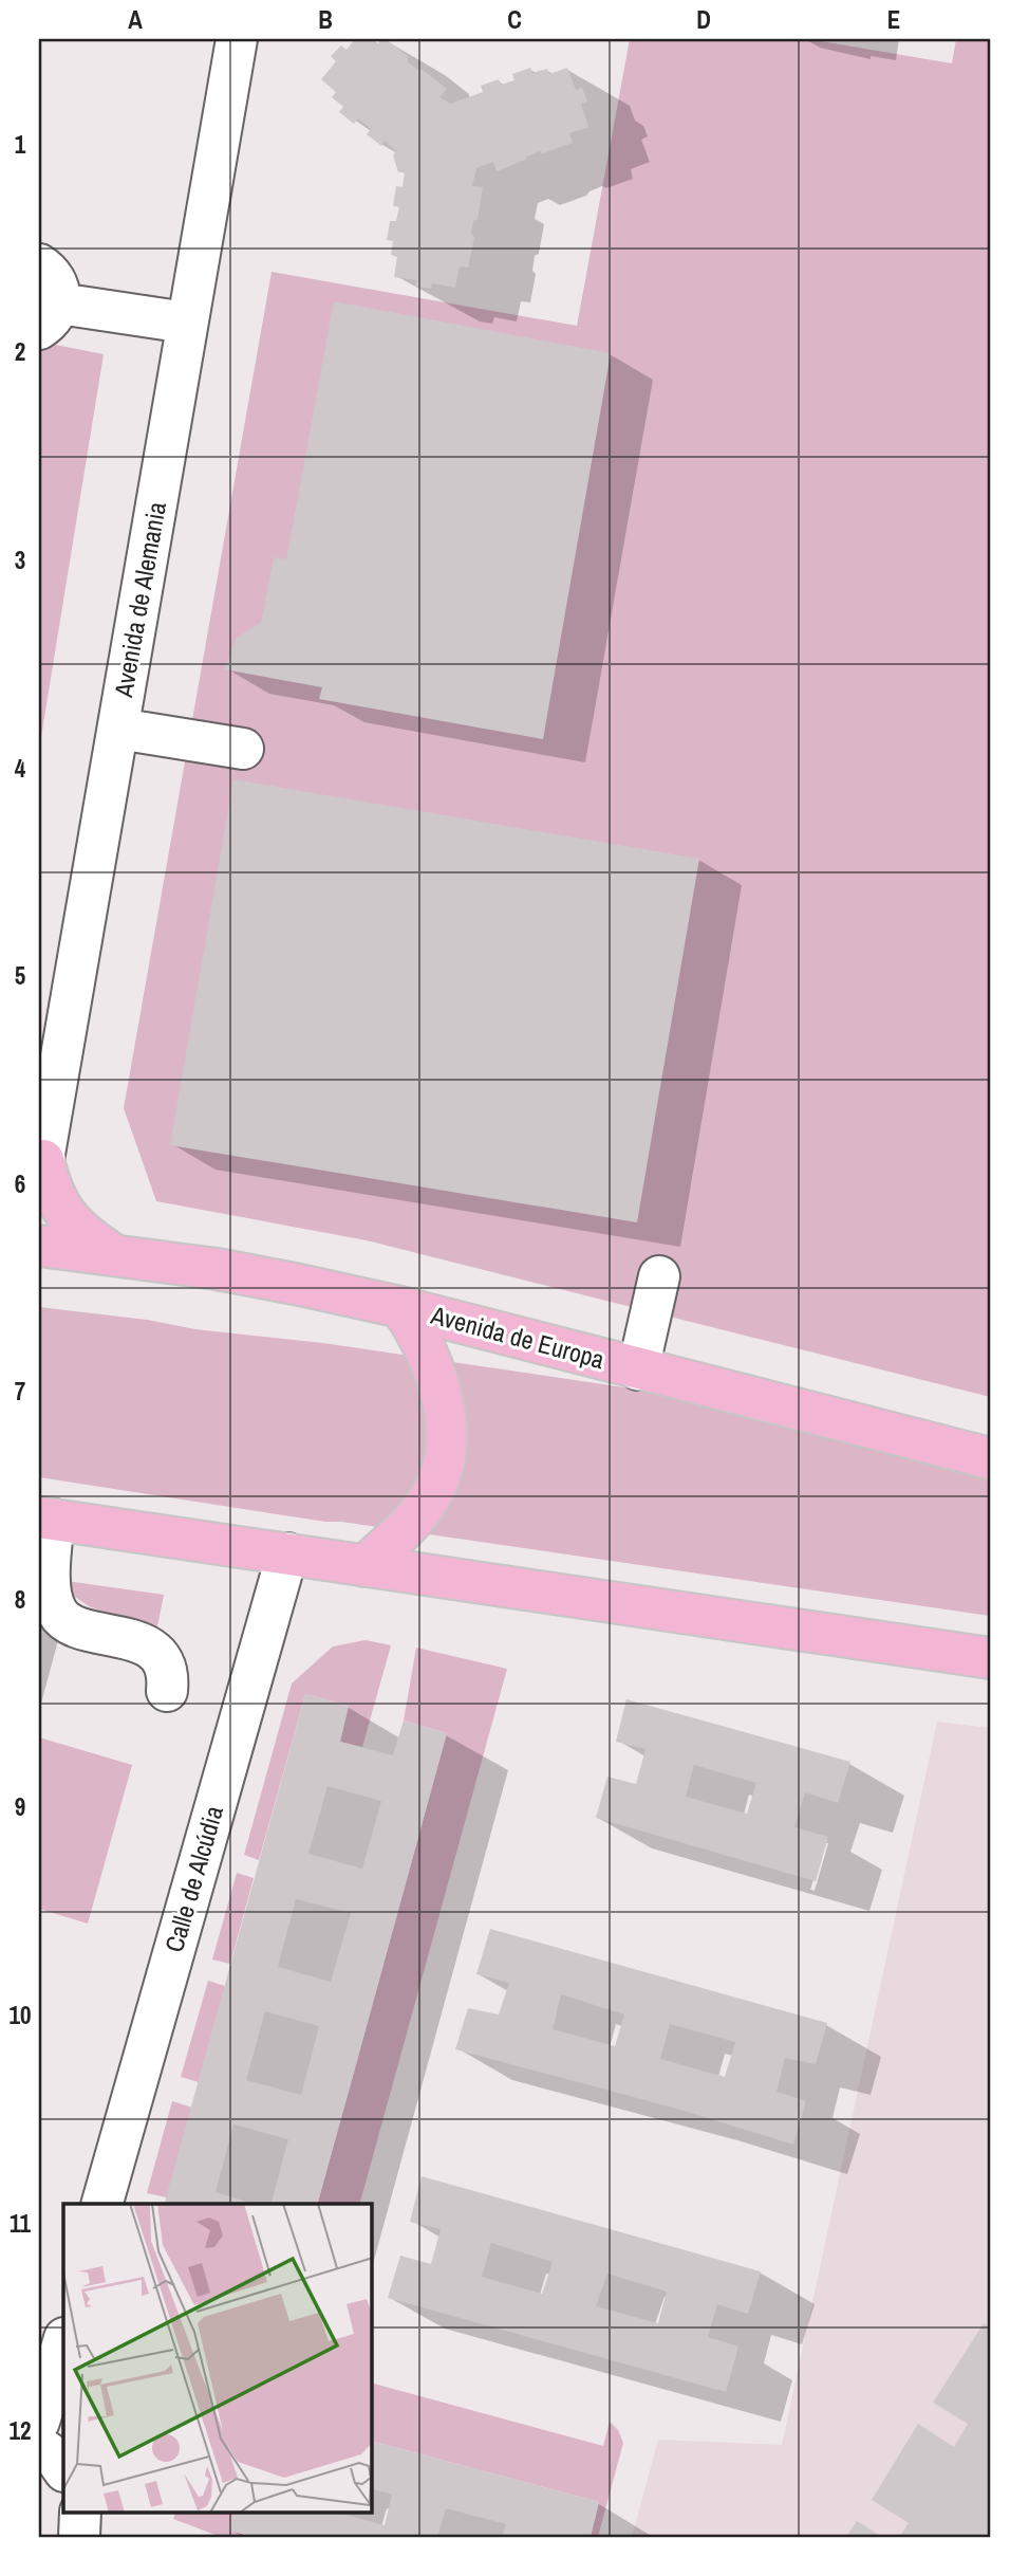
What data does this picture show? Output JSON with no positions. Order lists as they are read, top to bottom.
{
  "streets": {
    "main road": ["Avenida de Europa"],
    "street": ["Avenida de Alemania", "Calle de Alcúdia"]
  },
  "grid": {
    "columns": [
      "A",
      "B",
      "C",
      "D",
      "E"
    ],
    "rows": [
      "1",
      "2",
      "3",
      "4",
      "5",
      "6",
      "7",
      "8",
      "9",
      "10",
      "11",
      "12"
    ]
  }
}
